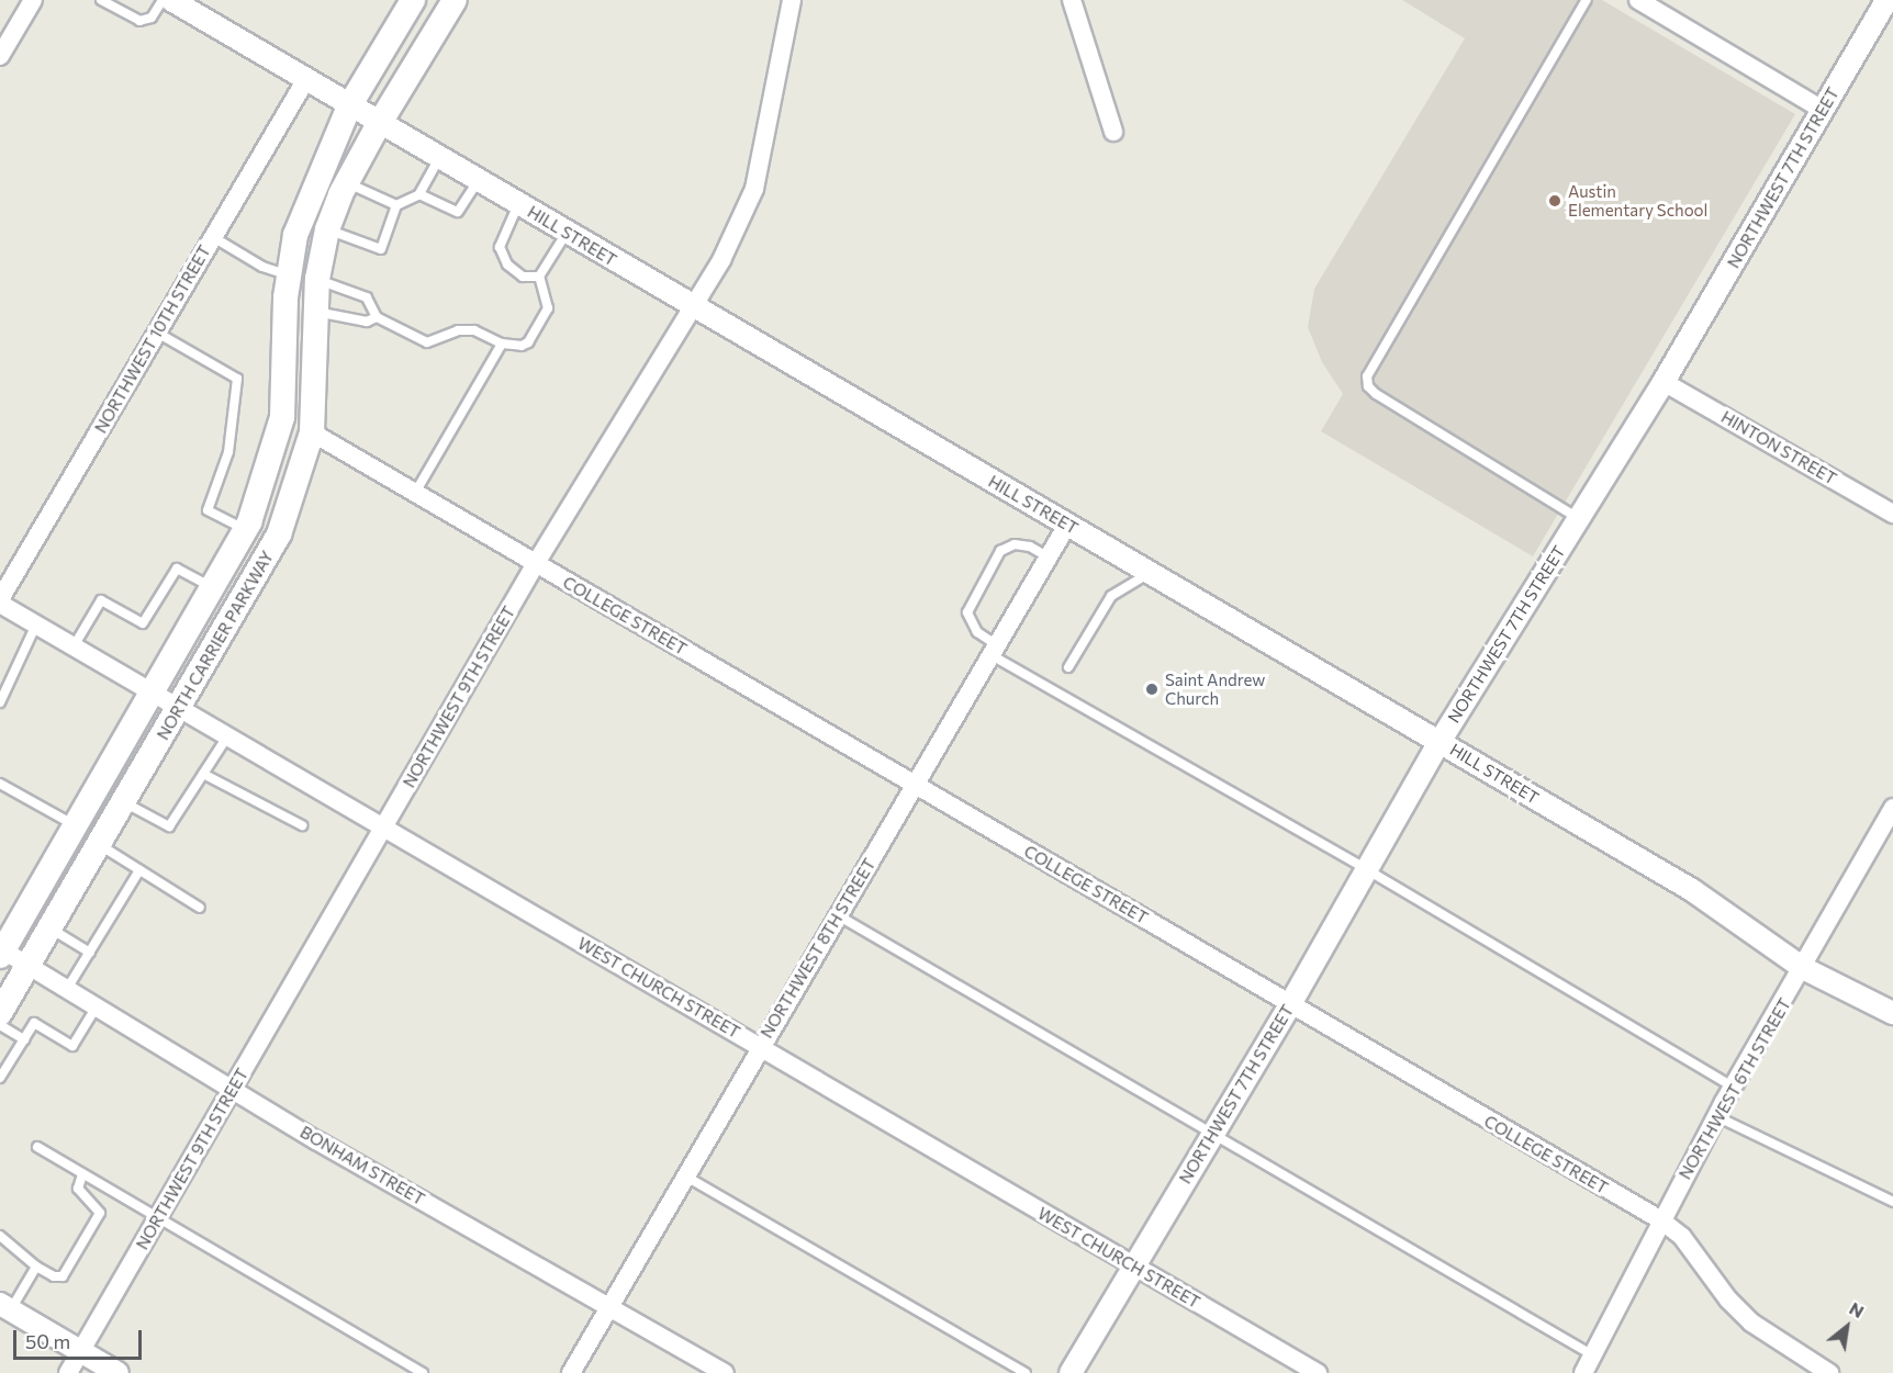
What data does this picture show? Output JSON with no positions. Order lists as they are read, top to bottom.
{
  "streets": {
    "main road": ["NORTH CARRIER PARKWAY"],
    "street": [
      "NORTHWEST 7TH STREET",
      "HILL STREET",
      "NORTHWEST 10TH STREET",
      "HINTON STREET",
      "COLLEGE STREET",
      "NORTHWEST 9TH STREET",
      "NORTHWEST 8TH STREET",
      "WEST CHURCH STREET",
      "NORTHWEST 6TH STREET",
      "BONHAM STREET"
    ]
  },
  "crossings": [
    ["NORTHWEST 7TH STREET", "HILL STREET"],
    ["NORTHWEST 7TH STREET", "HINTON STREET"],
    ["NORTHWEST 7TH STREET", "COLLEGE STREET"],
    ["NORTHWEST 7TH STREET", "WEST CHURCH STREET"],
    ["HILL STREET", "NORTHWEST 10TH STREET"],
    ["HILL STREET", "NORTH CARRIER PARKWAY"],
    ["HILL STREET", "NORTHWEST 9TH STREET"],
    ["HILL STREET", "NORTHWEST 8TH STREET"],
    ["HILL STREET", "NORTHWEST 6TH STREET"],
    ["NORTHWEST 10TH STREET", "WEST CHURCH STREET"],
    ["COLLEGE STREET", "NORTH CARRIER PARKWAY"],
    ["COLLEGE STREET", "NORTHWEST 9TH STREET"],
    ["COLLEGE STREET", "NORTHWEST 8TH STREET"],
    ["COLLEGE STREET", "NORTHWEST 6TH STREET"],
    ["NORTH CARRIER PARKWAY", "WEST CHURCH STREET"],
    ["NORTH CARRIER PARKWAY", "BONHAM STREET"],
    ["NORTHWEST 9TH STREET", "WEST CHURCH STREET"],
    ["NORTHWEST 9TH STREET", "BONHAM STREET"],
    ["NORTHWEST 8TH STREET", "WEST CHURCH STREET"],
    ["NORTHWEST 8TH STREET", "BONHAM STREET"]
  ],
  "places": ["Austin Elementary School", "Saint Andrew Church"],
  "scale_bar": "50 m",
  "north": "top right"
}
